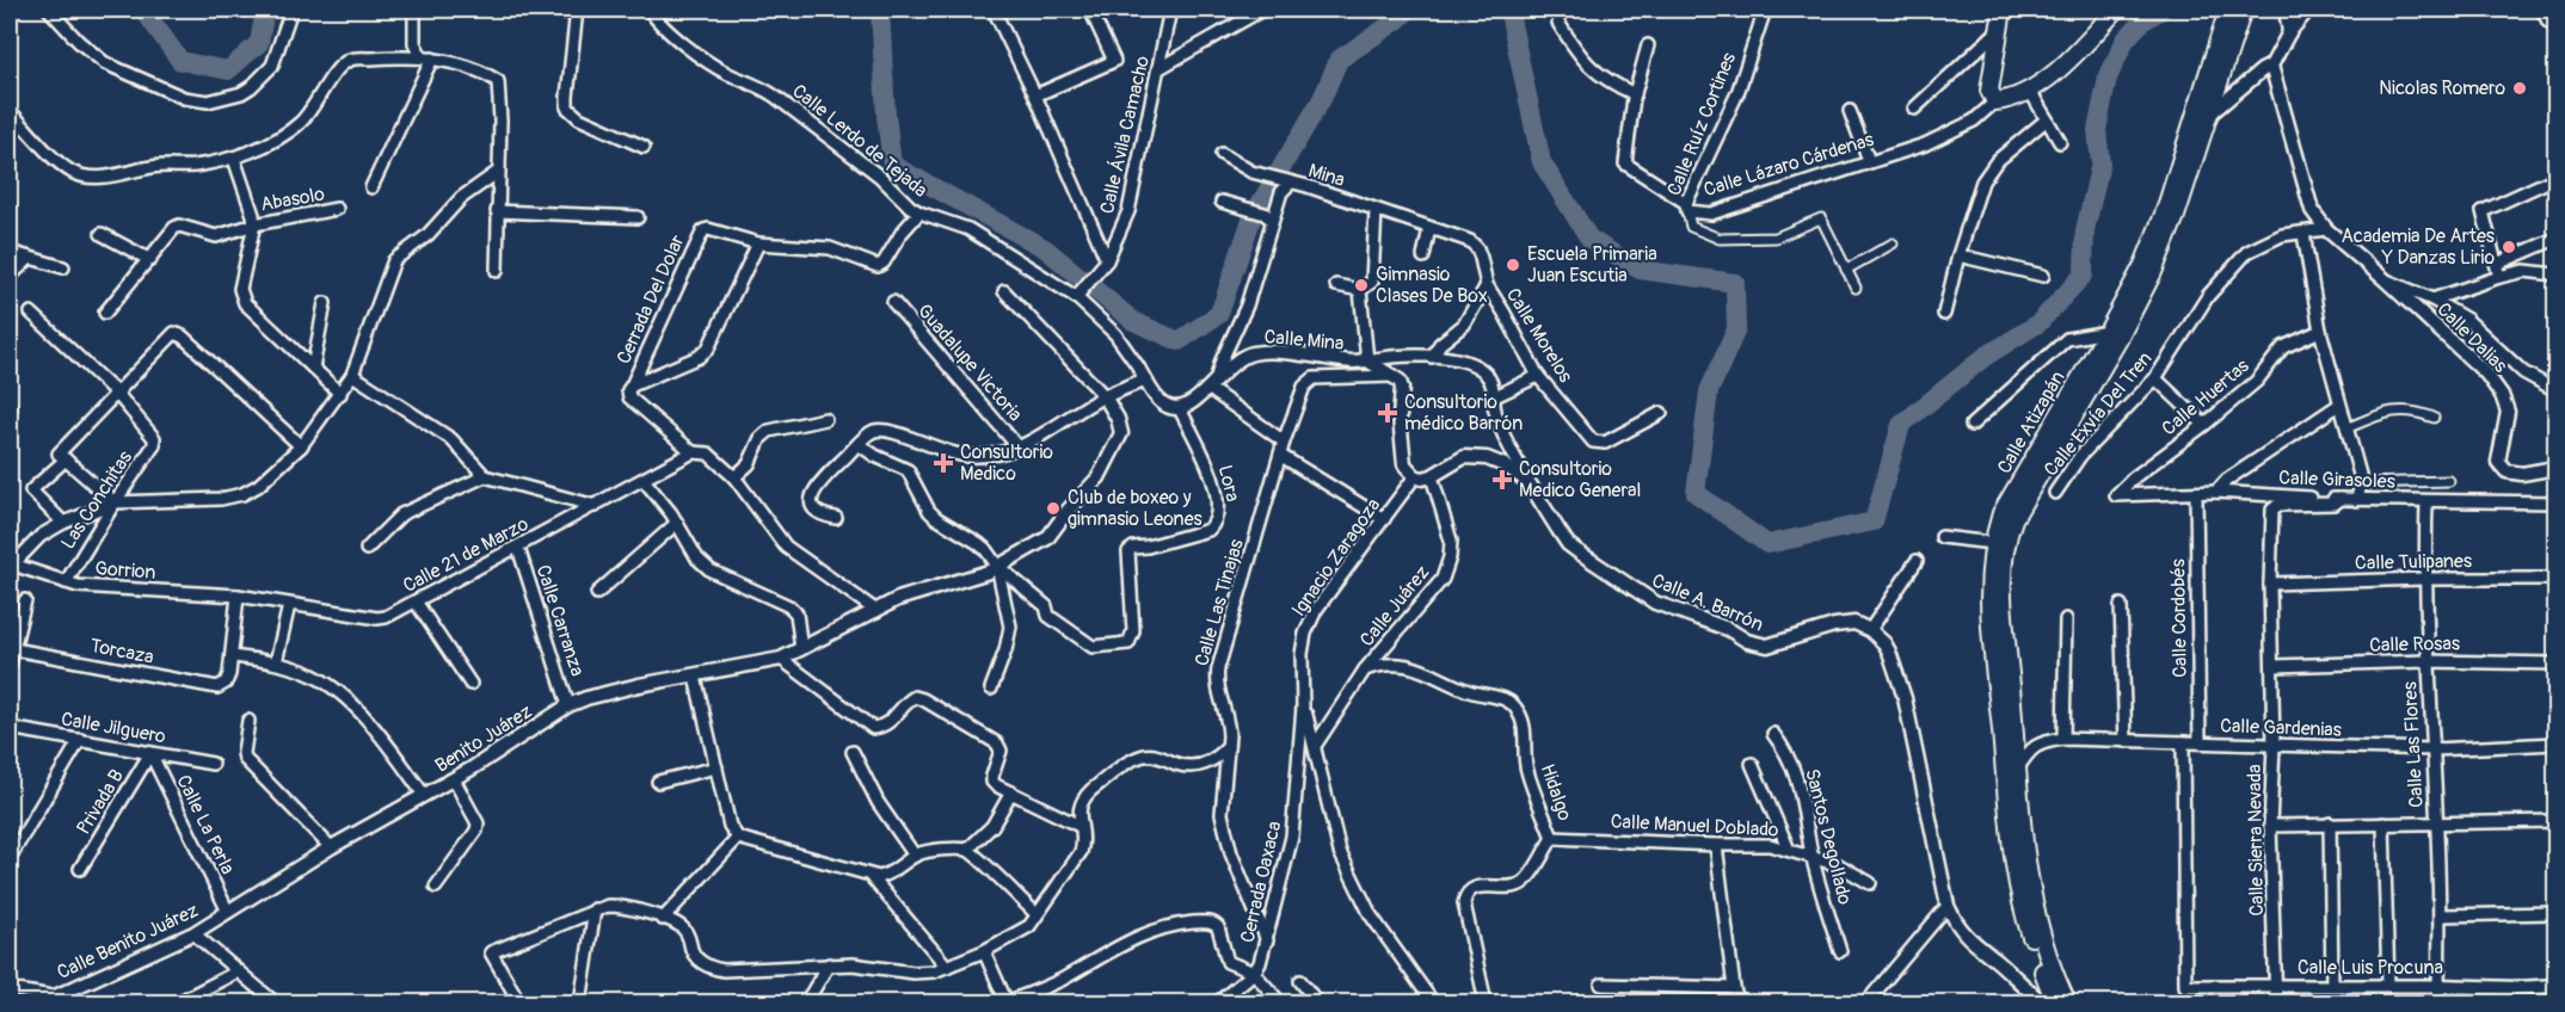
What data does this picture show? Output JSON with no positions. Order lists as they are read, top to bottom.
{
  "streets": {
    "main road": ["Calle Lázaro Cárdenas", "Calle Atizapán"],
    "street": [
      "Calle Ruíz Cortines",
      "Calle Ávila Camacho",
      "Calle Lerdo de Tejada",
      "Mina",
      "Abasolo",
      "Cerrada Del Dolar",
      "Calle Morelos",
      "Calle Dalias",
      "Calle Mina",
      "Guadalupe Victoria",
      "Calle Huertas",
      "Calle Exvía Del Tren",
      "Calle Girasoles",
      "Lora",
      "Las Conchitas",
      "Calle 21 de Marzo",
      "Ignacio Zaragoza",
      "Calle Tulipanes",
      "Gorrion",
      "Calle Las Tinajas",
      "Calle A. Barrón",
      "Calle Juárez",
      "Calle Cordobés",
      "Calle Carranza",
      "Calle Rosas",
      "Torcaza",
      "Calle Jilguero",
      "Calle Gardenias",
      "Benito Juárez",
      "Calle Las Flores",
      "Hidalgo",
      "Privada B",
      "Calle La Perla",
      "Calle Manuel Doblado",
      "Santos Degollado",
      "Calle Sierra Nevada",
      "Cerrada Oaxaca",
      "Calle Benito Juárez",
      "Calle Luis Procuna"
    ]
  },
  "crossings": [
    ["Calle Ruíz Cortines", "Calle Lázaro Cárdenas"],
    ["Calle Ávila Camacho", "Calle Lerdo de Tejada"],
    ["Mina", "Calle Morelos"],
    ["Mina", "Calle Mina"],
    ["Calle Morelos", "Calle A. Barrón"],
    ["Calle Mina", "Lora"],
    ["Calle Huertas", "Calle Girasoles"],
    ["Calle Atizapán", "Calle Gardenias"],
    ["Calle Girasoles", "Calle Cordobés"],
    ["Calle Girasoles", "Calle Las Flores"],
    ["Calle Girasoles", "Calle Sierra Nevada"],
    ["Las Conchitas", "Gorrion"],
    ["Calle 21 de Marzo", "Gorrion"],
    ["Calle 21 de Marzo", "Calle Carranza"],
    ["Ignacio Zaragoza", "Cerrada Oaxaca"],
    ["Calle Tulipanes", "Calle Las Flores"],
    ["Calle Tulipanes", "Calle Sierra Nevada"],
    ["Calle Las Tinajas", "Cerrada Oaxaca"],
    ["Calle Juárez", "Hidalgo"],
    ["Calle Cordobés", "Calle Gardenias"],
    ["Calle Carranza", "Benito Juárez"],
    ["Calle Rosas", "Calle Las Flores"],
    ["Calle Rosas", "Calle Sierra Nevada"],
    ["Calle Jilguero", "Privada B"],
    ["Calle Jilguero", "Calle La Perla"],
    ["Calle Gardenias", "Calle Las Flores"],
    ["Calle Gardenias", "Calle Sierra Nevada"],
    ["Calle Gardenias", "Calle Luis Procuna"],
    ["Benito Juárez", "Calle La Perla"],
    ["Benito Juárez", "Calle Benito Juárez"],
    ["Calle Las Flores", "Calle Luis Procuna"],
    ["Hidalgo", "Calle Manuel Doblado"],
    ["Privada B", "Calle La Perla"],
    ["Calle La Perla", "Calle Benito Juárez"],
    ["Calle Manuel Doblado", "Santos Degollado"],
    ["Calle Sierra Nevada", "Calle Luis Procuna"]
  ],
  "places": {
    "other": [
      "Nicolas Romero",
      "Academia De Artes Y Danzas Lirio",
      "Escuela Primaria Juan Escutia",
      "Gimnasio Clases De Box",
      "Club de boxeo y gimnasio Leones"
    ],
    "health": ["Consultorio médico Barrón", "Consultorio Medico", "Consultorio Medico General"]
  }
}
